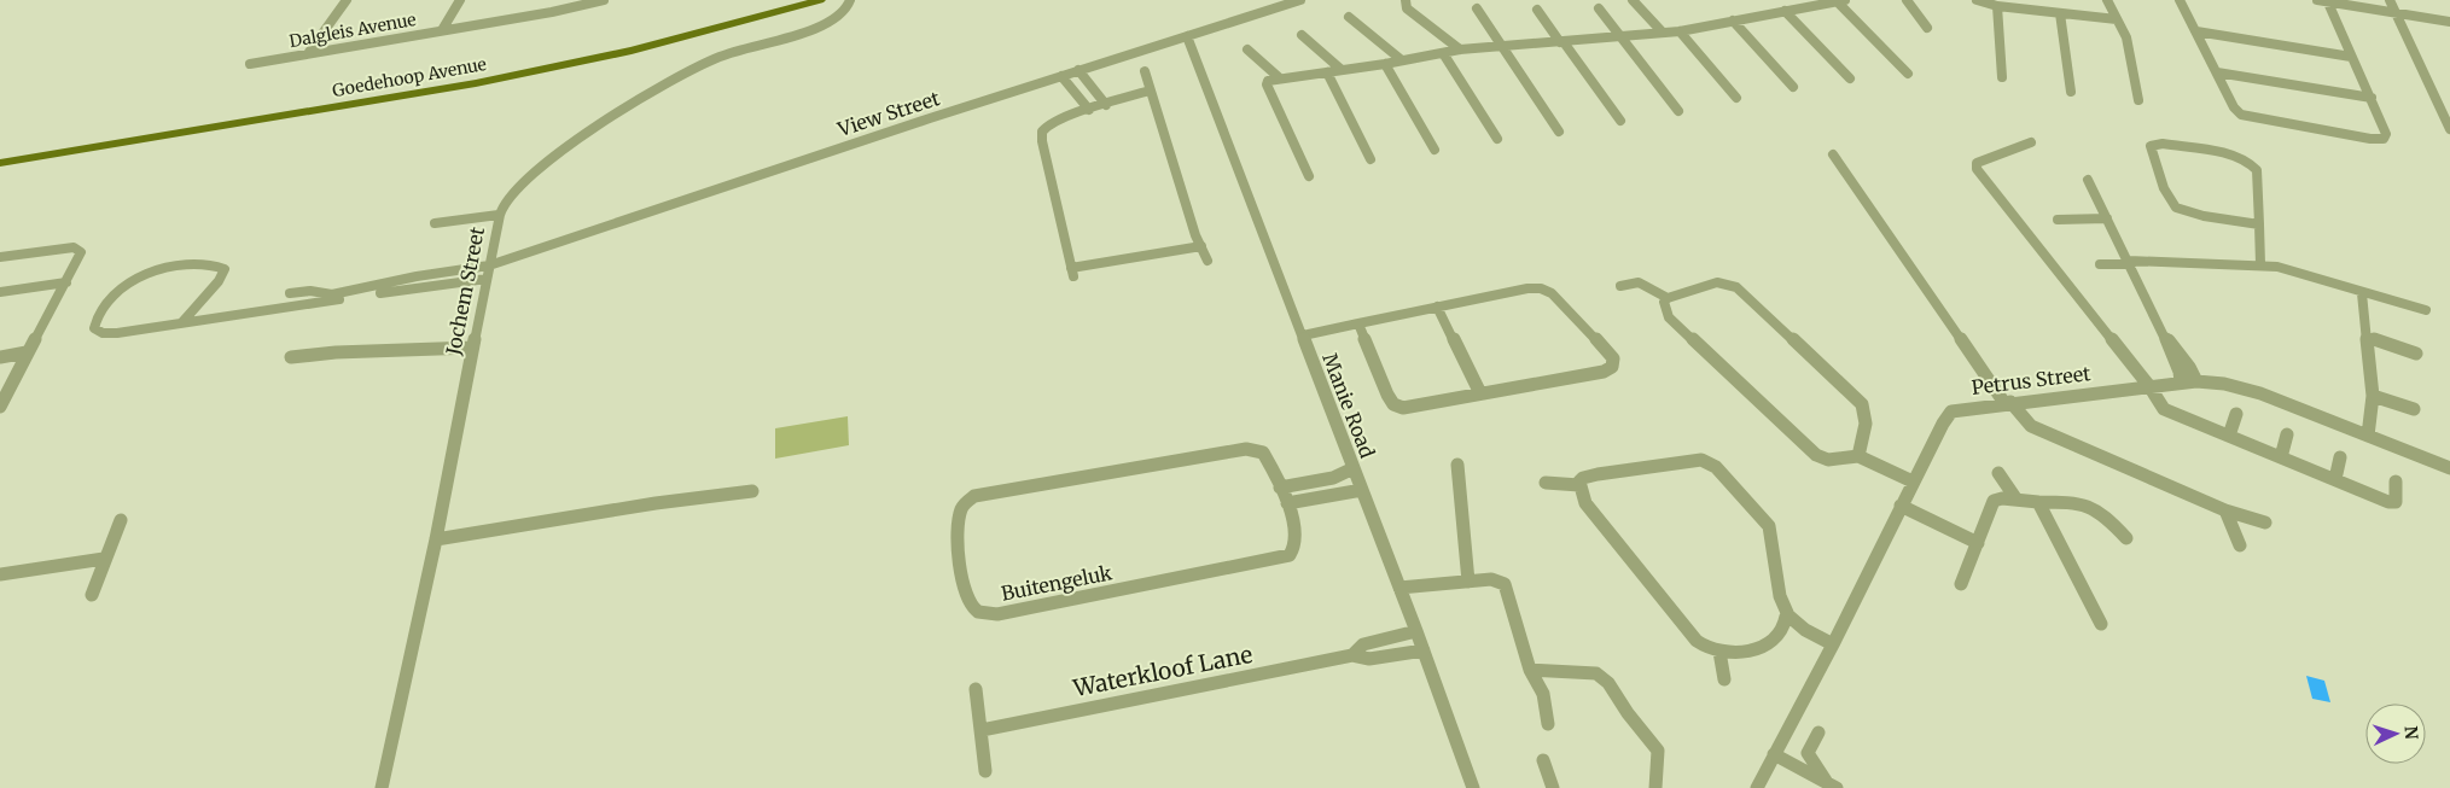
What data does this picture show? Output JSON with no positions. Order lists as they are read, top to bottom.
{
  "streets": {
    "main road": ["Goedehoop Avenue"],
    "street": [
      "Dalgleis Avenue",
      "View Street",
      "Jochem Street",
      "Petrus Street",
      "Manie Road",
      "Buitengeluk",
      "Waterkloof Lane"
    ]
  },
  "crossings": [
    ["View Street", "Jochem Street"],
    ["View Street", "Manie Road"],
    ["Manie Road", "Waterkloof Lane"]
  ],
  "north": "right"
}
